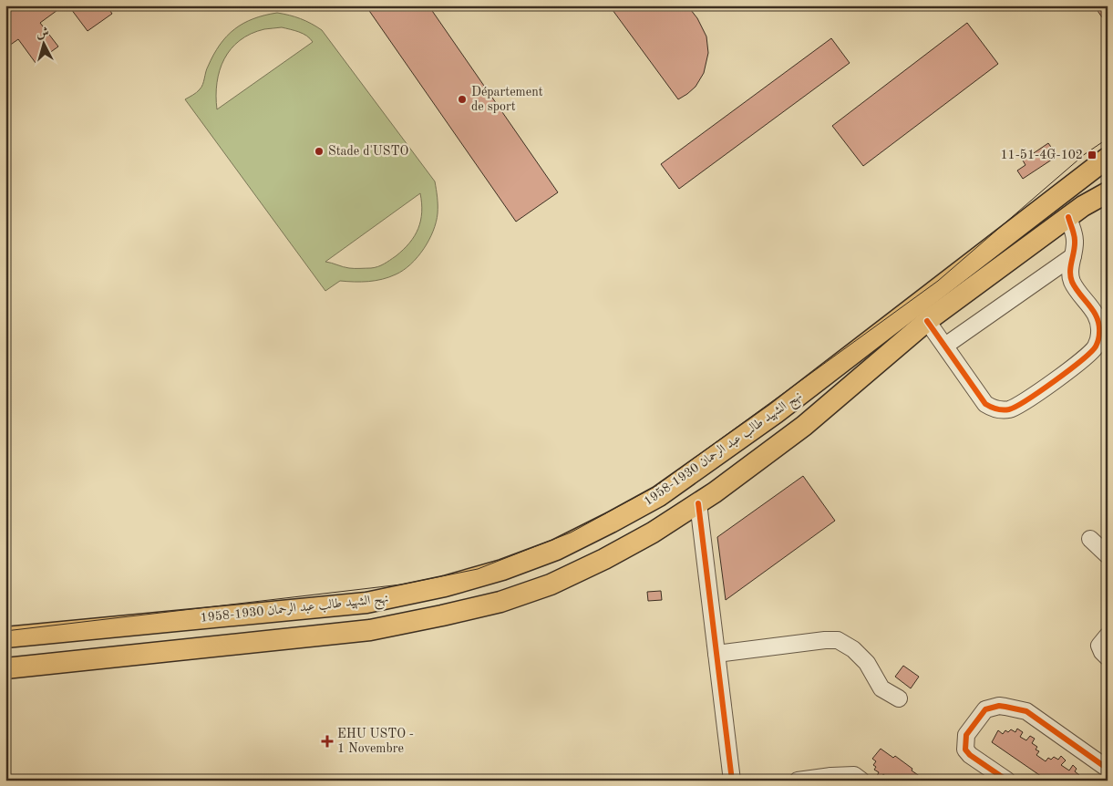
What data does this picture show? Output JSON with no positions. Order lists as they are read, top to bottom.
{
  "streets": {
    "main road": ["نهج الشهيد طالب عبد الرحمان 1930-1958"]
  },
  "places": {
    "other": ["Département de sport", "Stade d'USTO"],
    "transit": ["11-51-4G-102"],
    "health": ["EHU USTO - 1 Novembre"]
  },
  "north": "top"
}
